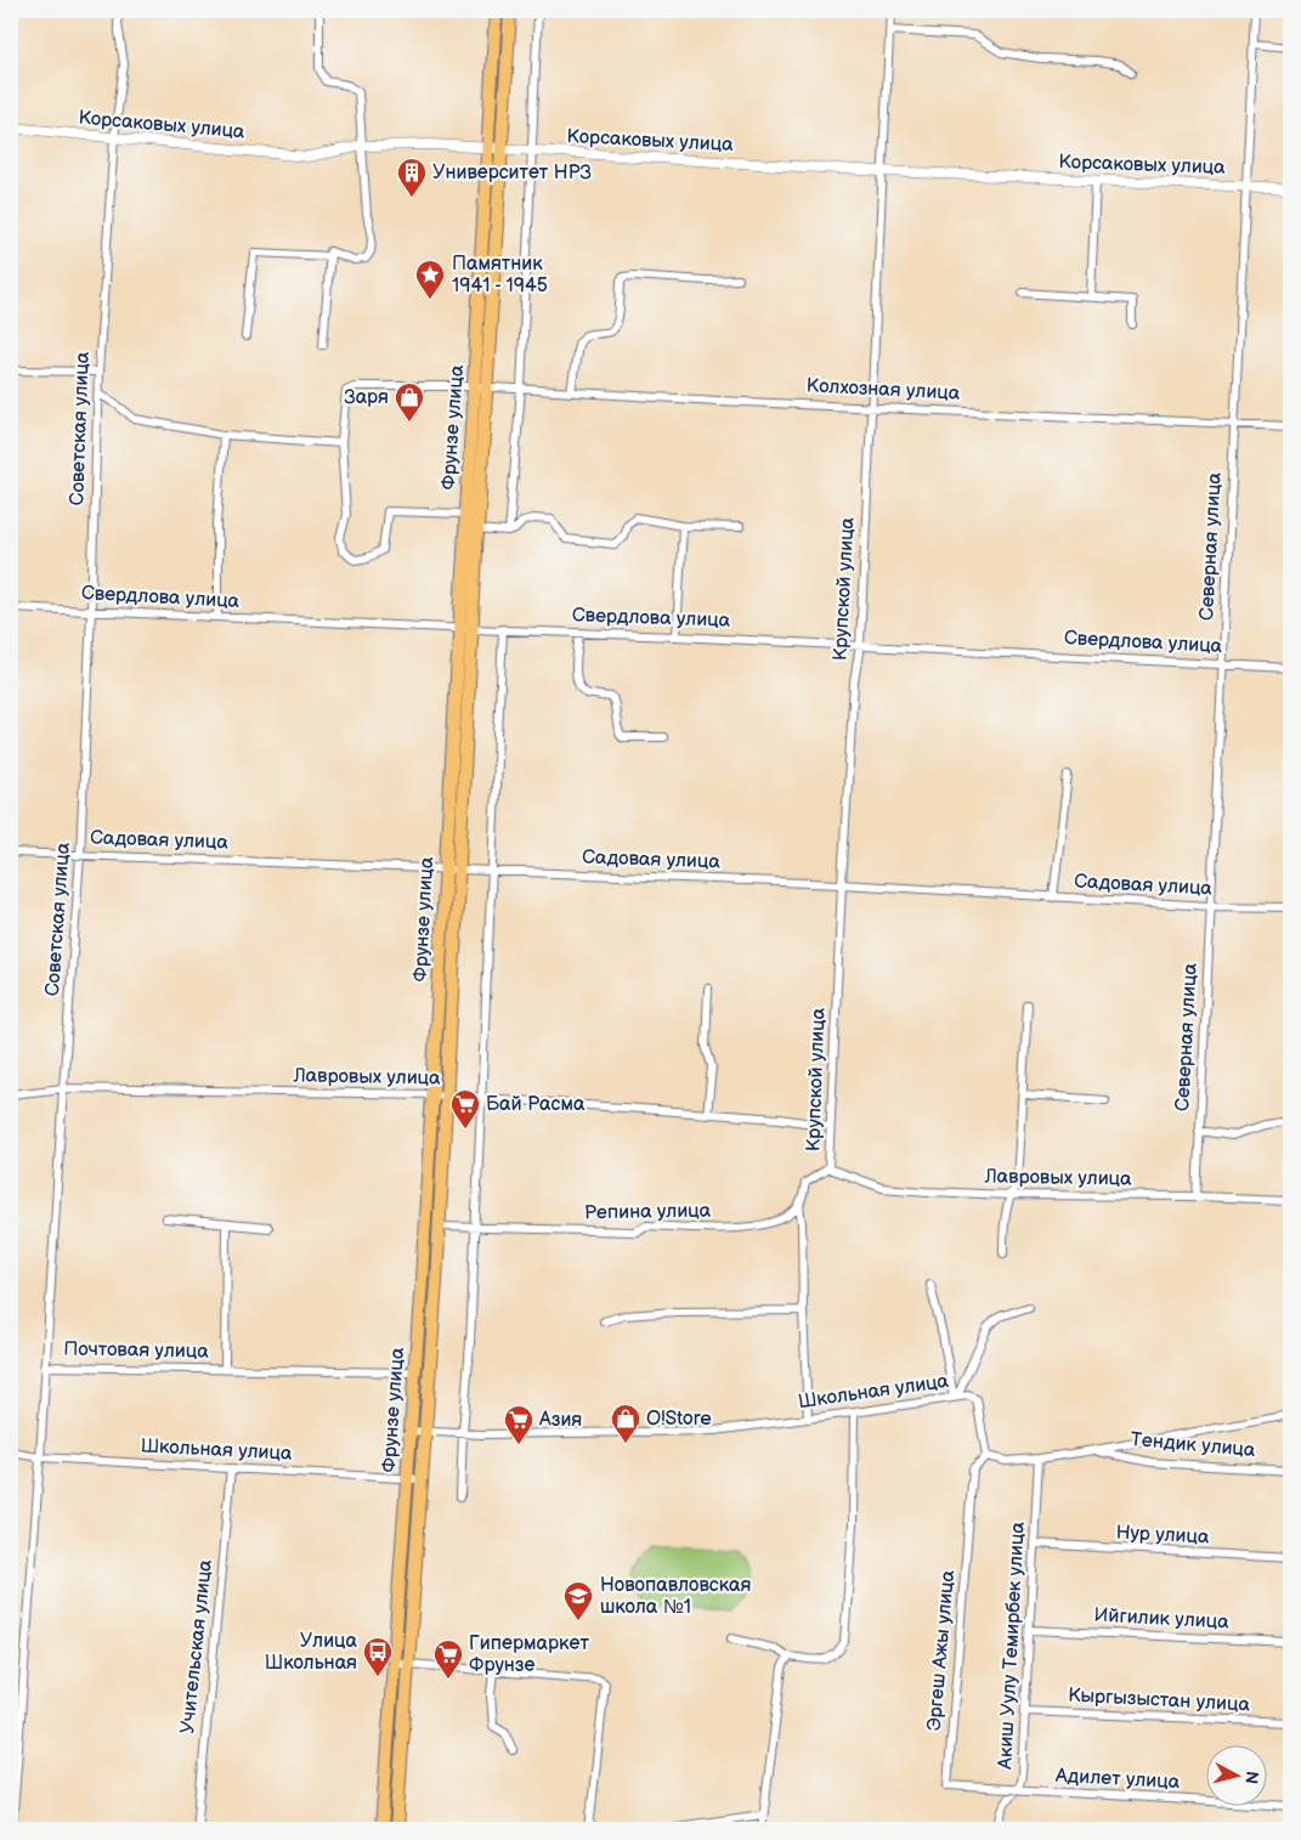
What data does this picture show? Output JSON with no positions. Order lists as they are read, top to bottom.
{
  "streets": {
    "main road": ["Фрунзе улица"],
    "street": [
      "Корсаковых улица",
      "Колхозная улица",
      "Советская улица",
      "Северная улица",
      "Крупской улица",
      "Свердлова улица",
      "Садовая улица",
      "Лавровых улица",
      "Репина улица",
      "Почтовая улица",
      "Школьная улица",
      "Тендик улица",
      "Нур улица",
      "Ийгилик улица",
      "Акиш Уулу Темирбек улица",
      "Учительская улица",
      "Эргеш Ажы улица",
      "Кыргызыстан улица",
      "Адилет улица"
    ]
  },
  "crossings": [
    ["Корсаковых улица", "Фрунзе улица"],
    ["Корсаковых улица", "Советская улица"],
    ["Корсаковых улица", "Северная улица"],
    ["Корсаковых улица", "Крупской улица"],
    ["Колхозная улица", "Фрунзе улица"],
    ["Колхозная улица", "Северная улица"],
    ["Колхозная улица", "Крупской улица"],
    ["Фрунзе улица", "Свердлова улица"],
    ["Фрунзе улица", "Садовая улица"],
    ["Фрунзе улица", "Лавровых улица"],
    ["Фрунзе улица", "Репина улица"],
    ["Фрунзе улица", "Почтовая улица"],
    ["Фрунзе улица", "Школьная улица"],
    ["Советская улица", "Свердлова улица"],
    ["Советская улица", "Садовая улица"],
    ["Советская улица", "Лавровых улица"],
    ["Советская улица", "Почтовая улица"],
    ["Советская улица", "Школьная улица"],
    ["Северная улица", "Свердлова улица"],
    ["Северная улица", "Садовая улица"],
    ["Северная улица", "Лавровых улица"],
    ["Крупской улица", "Свердлова улица"],
    ["Крупской улица", "Садовая улица"],
    ["Крупской улица", "Лавровых улица"],
    ["Крупской улица", "Репина улица"],
    ["Лавровых улица", "Репина улица"],
    ["Школьная улица", "Учительская улица"],
    ["Школьная улица", "Эргеш Ажы улица"],
    ["Нур улица", "Акиш Уулу Темирбек улица"],
    ["Ийгилик улица", "Акиш Уулу Темирбек улица"],
    ["Акиш Уулу Темирбек улица", "Эргеш Ажы улица"],
    ["Акиш Уулу Темирбек улица", "Кыргызыстан улица"],
    ["Акиш Уулу Темирбек улица", "Адилет улица"],
    ["Эргеш Ажы улица", "Адилет улица"]
  ],
  "places": {
    "building": ["Университет НРЗ"],
    "place": ["Памятник 1941 - 1945"],
    "shop": ["Заря", "O!Store"],
    "supermarket": ["Бай Расма", "Азия", "Гипермаркет Фрунзе"],
    "school or university": ["Новопавловская школа №1"],
    "bus stop": ["Улица Школьная"]
  },
  "north": "right"
}
